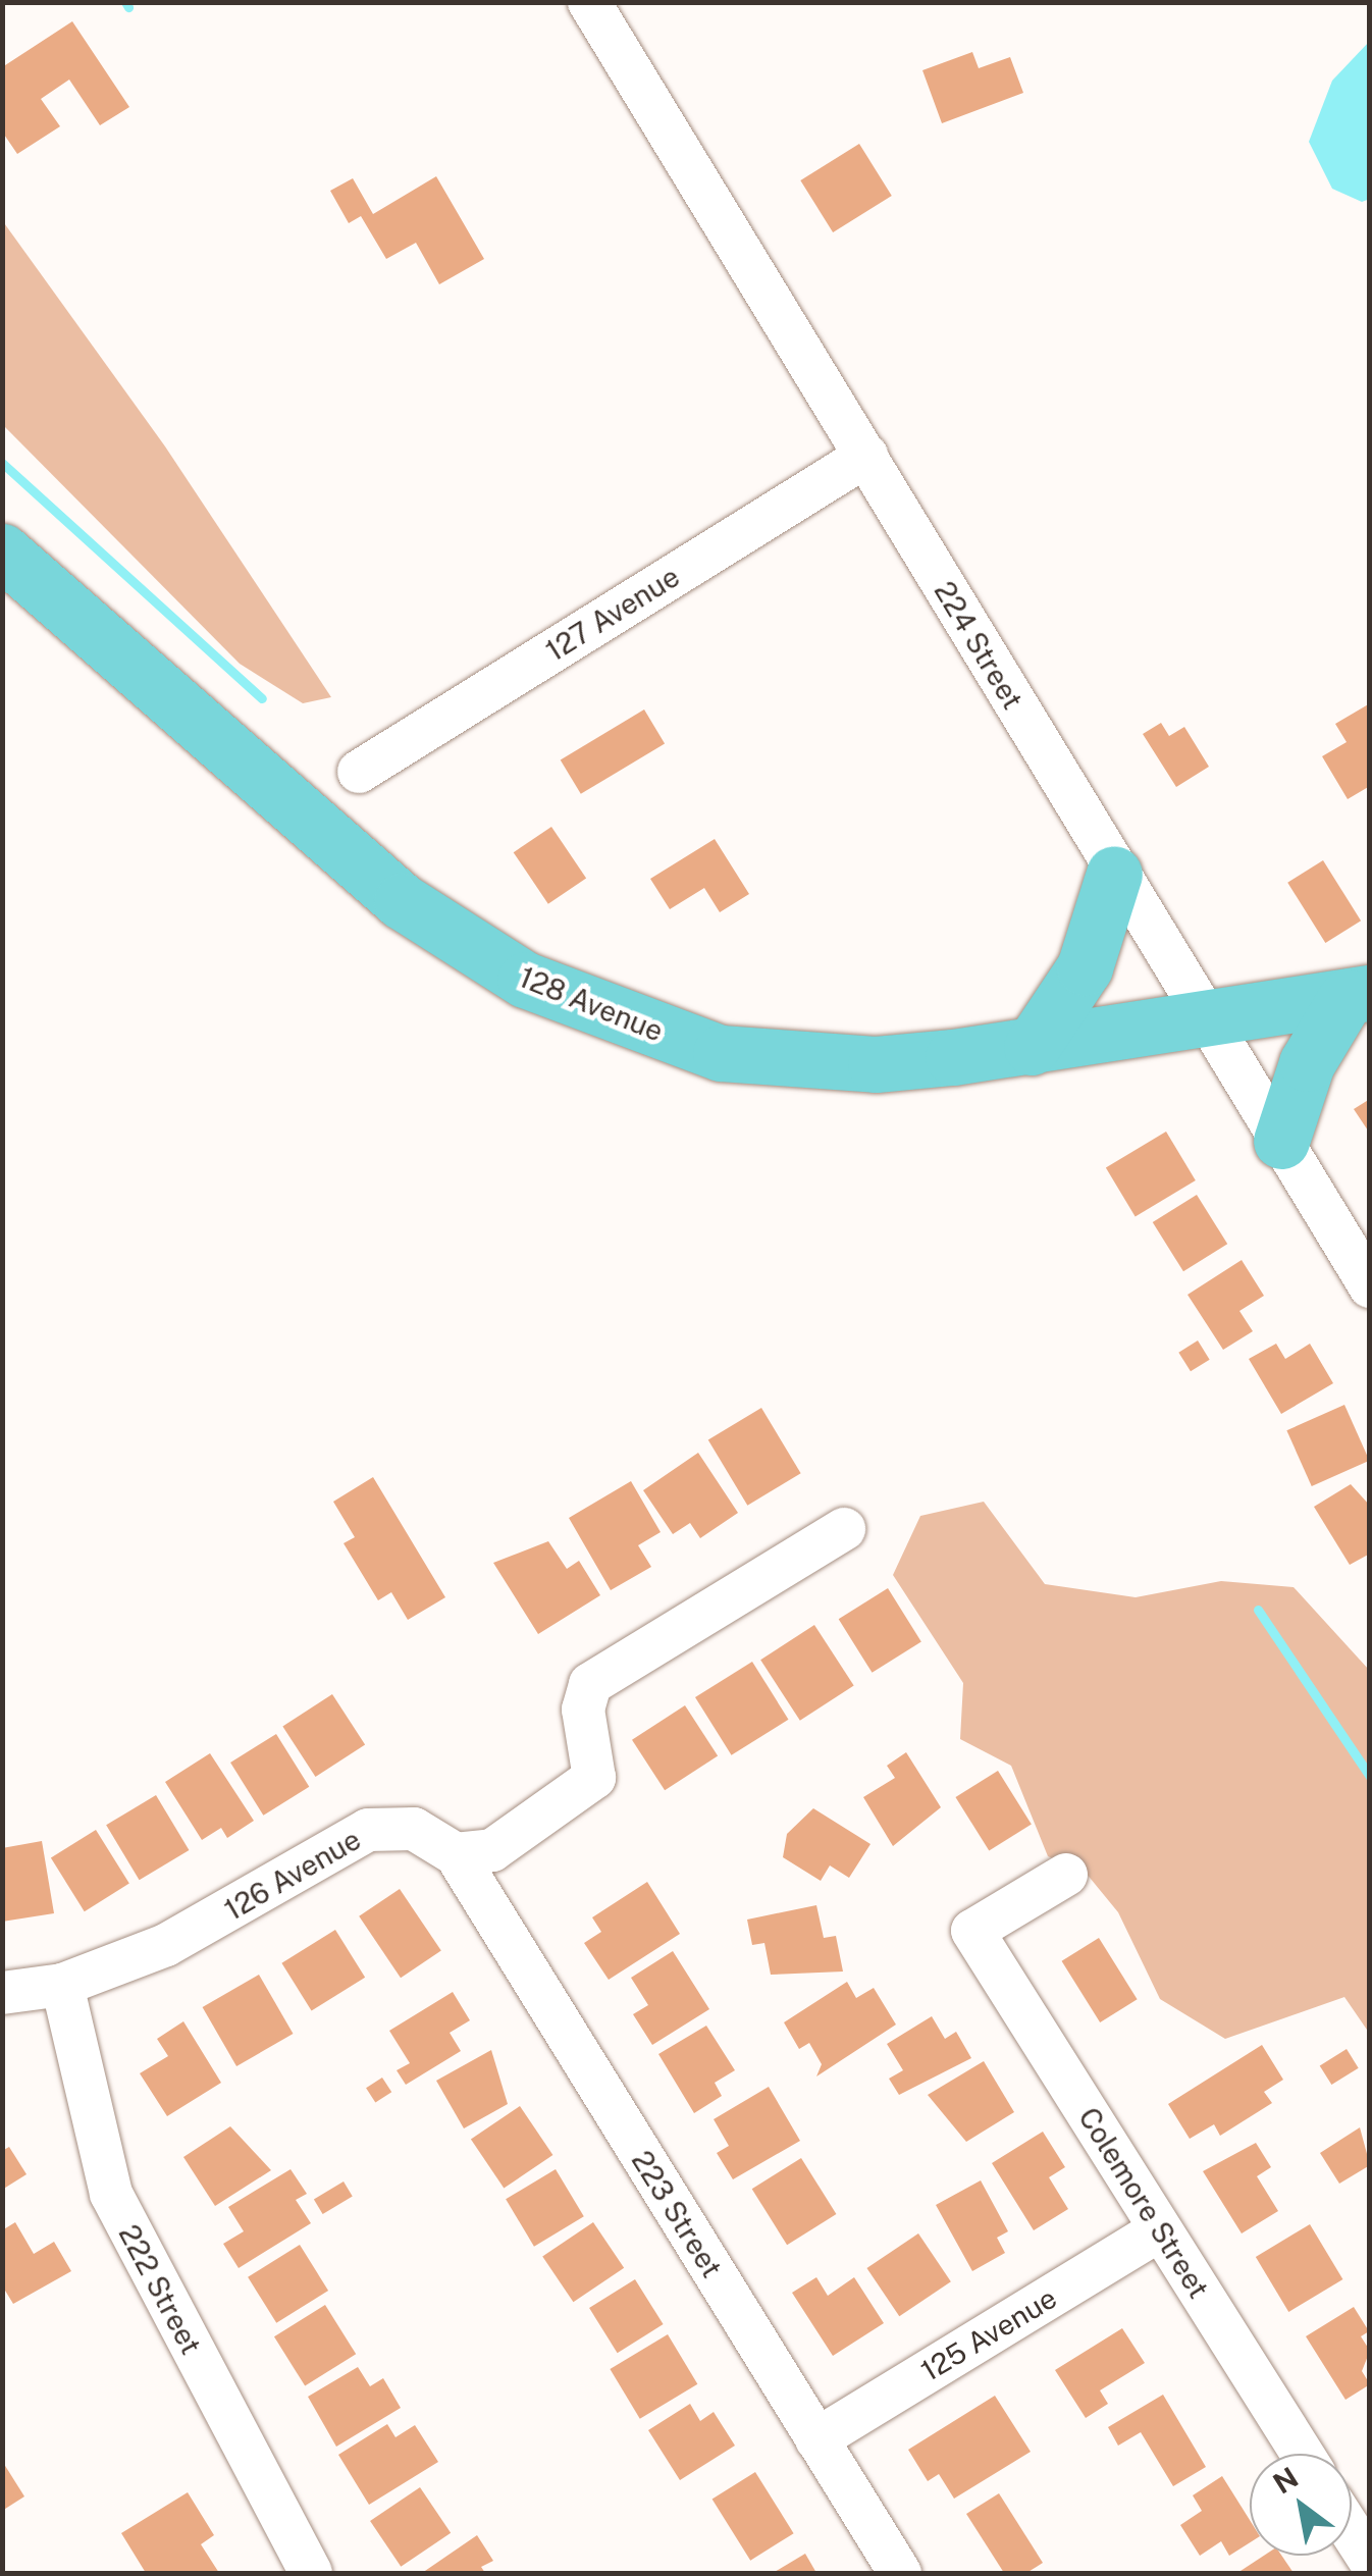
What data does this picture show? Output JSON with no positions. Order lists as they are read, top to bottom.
{
  "streets": {
    "main road": ["128 Avenue"],
    "street": [
      "127 Avenue",
      "224 Street",
      "126 Avenue",
      "Colemore Street",
      "223 Street",
      "222 Street",
      "125 Avenue"
    ]
  },
  "crossings": [
    ["127 Avenue", "224 Street"],
    ["224 Street", "128 Avenue"],
    ["126 Avenue", "223 Street"],
    ["126 Avenue", "222 Street"],
    ["Colemore Street", "125 Avenue"],
    ["223 Street", "125 Avenue"]
  ],
  "north": "top left"
}
